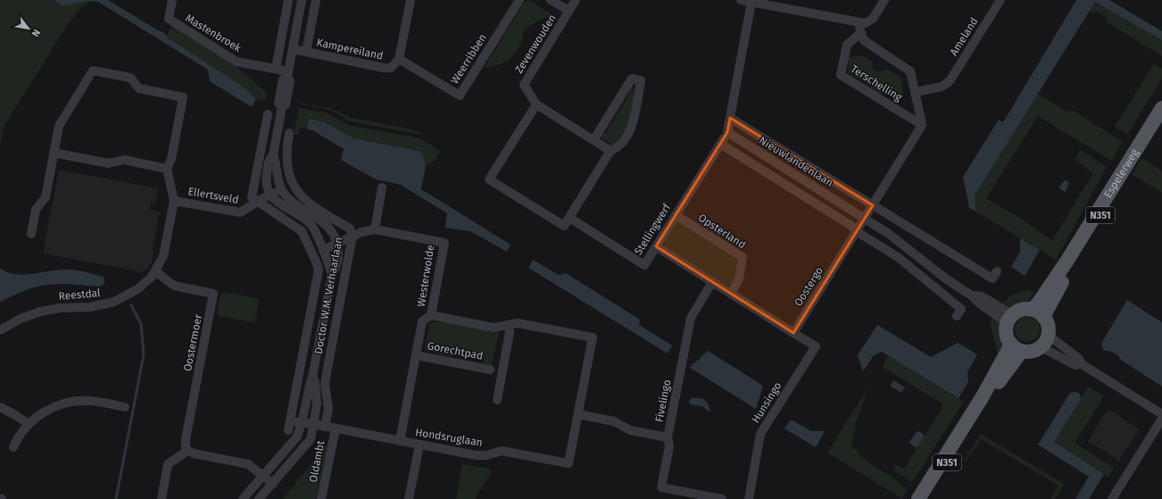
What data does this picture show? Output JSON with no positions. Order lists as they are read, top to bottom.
{
  "streets": {
    "main road": ["Espelerweg", "N351"],
    "street": [
      "Mastenbroek",
      "Ameland",
      "Zevenwouden",
      "Kampereiland",
      "Weerribben",
      "Terschelling",
      "Nieuwlandenlaan",
      "Ellertsveld",
      "Stellingwerf",
      "Opsterland",
      "Westerwolde",
      "Oostergo",
      "Reestdal",
      "Doctor W.M. Verhaarlaan",
      "Oostermoer",
      "Gorechtpad",
      "Fivelingo",
      "Hunsingo",
      "Hondsruglaan",
      "Oldambt"
    ]
  },
  "crossings": [
    ["Mastenbroek", "Doctor W.M. Verhaarlaan"],
    ["Ameland", "Terschelling"],
    ["Kampereiland", "Weerribben"],
    ["Kampereiland", "Doctor W.M. Verhaarlaan"],
    ["Nieuwlandenlaan", "Espelerweg"],
    ["Nieuwlandenlaan", "N351"],
    ["Nieuwlandenlaan", "Stellingwerf"],
    ["Espelerweg", "N351"],
    ["Ellertsveld", "Doctor W.M. Verhaarlaan"],
    ["Stellingwerf", "Opsterland"],
    ["Westerwolde", "Doctor W.M. Verhaarlaan"],
    ["Westerwolde", "Gorechtpad"],
    ["Westerwolde", "Hondsruglaan"],
    ["Oostergo", "Hunsingo"],
    ["Reestdal", "Oostermoer"],
    ["Doctor W.M. Verhaarlaan", "Hondsruglaan"],
    ["Fivelingo", "Hondsruglaan"],
    ["Hondsruglaan", "Oldambt"]
  ],
  "north": "bottom right"
}
